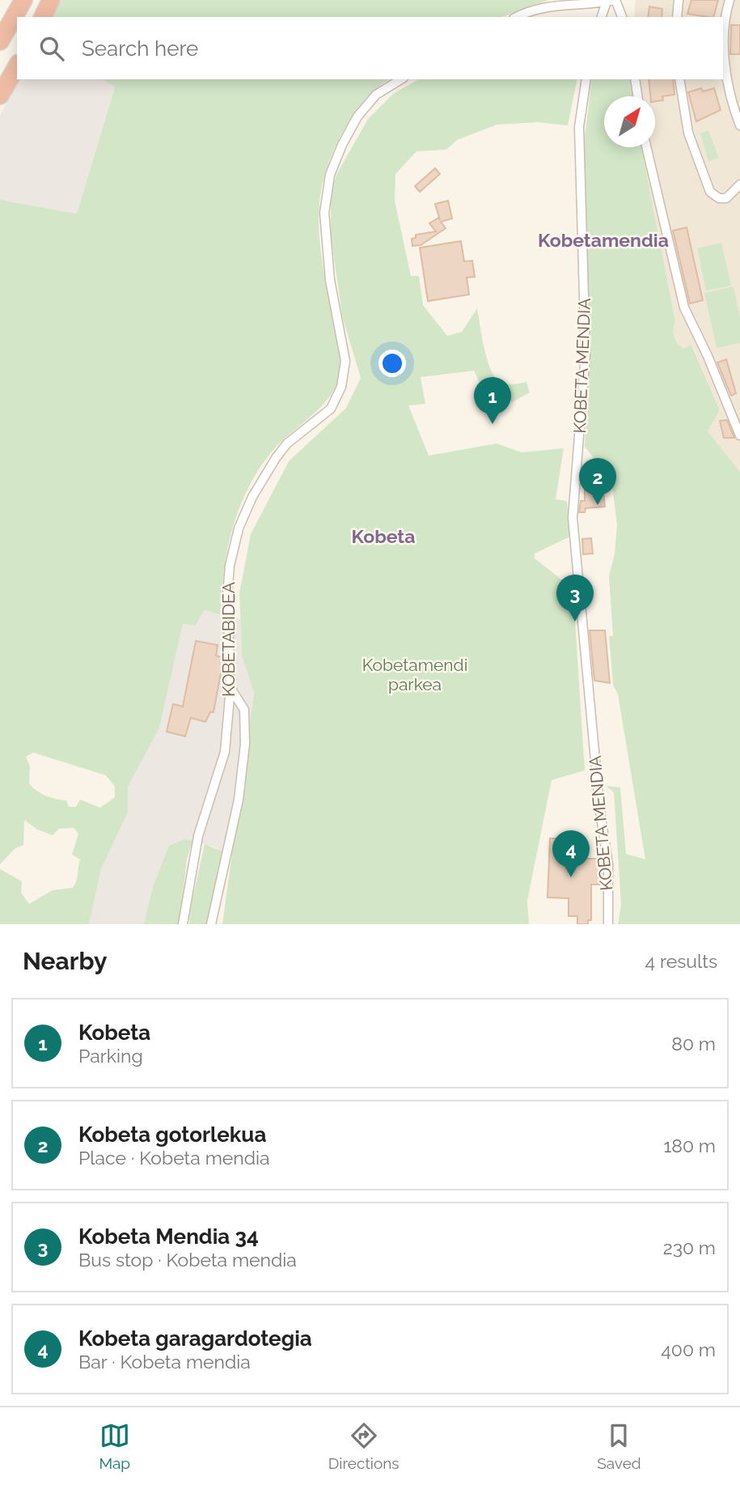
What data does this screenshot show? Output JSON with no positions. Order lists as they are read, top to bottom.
{
  "streets": {
    "street": ["KOBETA MENDIA", "KOBETABIDEA"]
  },
  "districts": ["Kobetamendia", "Kobeta"],
  "parks": ["Kobetamendi parkea"],
  "north": "top right",
  "page": {
    "search": "Search here",
    "pins": [
      "1",
      "2",
      "3",
      "4"
    ],
    "heading": ["Nearby", "4 results"],
    "list": [
      {
        "mark": "1",
        "name": "Kobeta",
        "note": "Parking",
        "value": "80 m"
      },
      {
        "mark": "2",
        "name": "Kobeta gotorlekua",
        "note": "Place · Kobeta mendia",
        "value": "180 m"
      },
      {
        "mark": "3",
        "name": "Kobeta Mendia 34",
        "note": "Bus stop · Kobeta mendia",
        "value": "230 m"
      },
      {
        "mark": "4",
        "name": "Kobeta garagardotegia",
        "note": "Bar · Kobeta mendia",
        "value": "400 m"
      }
    ],
    "nav": ["Map", "Directions", "Saved"]
  }
}
